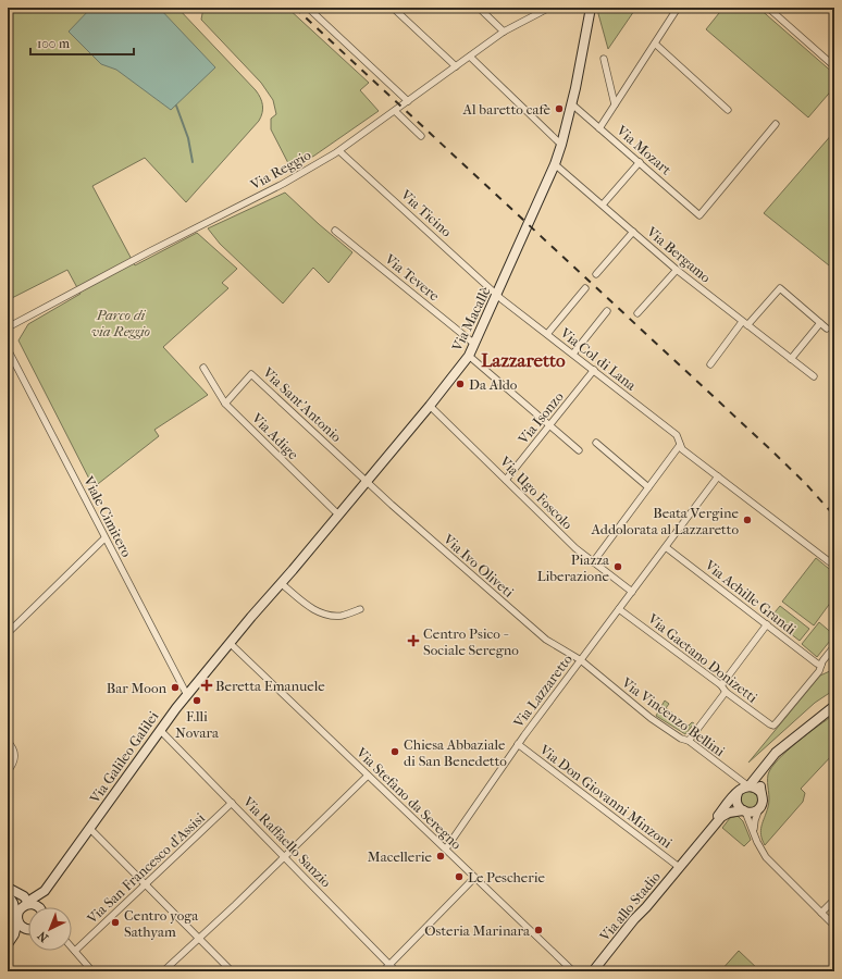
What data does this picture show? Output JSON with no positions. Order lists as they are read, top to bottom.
{
  "streets": {
    "street": [
      "Via Mozart",
      "Via Reggio",
      "Via Ticino",
      "Via Bergamo",
      "Via Tevere",
      "Via Macallè",
      "Via Col di Lana",
      "Via Sant'Antonio",
      "Via Isonzo",
      "Via Adige",
      "Via Ugo Foscolo",
      "Viale Cimitero",
      "Via Ivo Oliveti",
      "Via Achille Grandi",
      "Via Gaetano Donizetti",
      "Via Lazzaretto",
      "Via Vincenzo Bellini",
      "Via Galileo Galilei",
      "Via Don Giovanni Minzoni",
      "Via Stefano da Seregno",
      "Via Raffaello Sanzio",
      "Via San Francesco d'Assisi",
      "Via allo Stadio"
    ]
  },
  "crossings": [
    ["Via Mozart", "Via Macallè"],
    ["Via Reggio", "Via Ticino"],
    ["Via Ticino", "Via Macallè"],
    ["Via Ticino", "Via Col di Lana"],
    ["Via Bergamo", "Via Macallè"],
    ["Via Tevere", "Via Macallè"],
    ["Via Macallè", "Via Col di Lana"],
    ["Via Macallè", "Via Sant'Antonio"],
    ["Via Macallè", "Via Adige"],
    ["Via Macallè", "Via Ugo Foscolo"],
    ["Via Macallè", "Via Ivo Oliveti"],
    ["Via Macallè", "Via Galileo Galilei"],
    ["Via Macallè", "Via Stefano da Seregno"],
    ["Via Col di Lana", "Via Isonzo"],
    ["Via Sant'Antonio", "Via Adige"],
    ["Via Sant'Antonio", "Via Ivo Oliveti"],
    ["Via Isonzo", "Via Ugo Foscolo"],
    ["Via Ugo Foscolo", "Via Lazzaretto"],
    ["Viale Cimitero", "Via Galileo Galilei"],
    ["Via Ivo Oliveti", "Via Lazzaretto"],
    ["Via Ivo Oliveti", "Via Vincenzo Bellini"],
    ["Via Achille Grandi", "Via Gaetano Donizetti"],
    ["Via Gaetano Donizetti", "Via Lazzaretto"],
    ["Via Lazzaretto", "Via Vincenzo Bellini"],
    ["Via Lazzaretto", "Via Don Giovanni Minzoni"],
    ["Via Lazzaretto", "Via Stefano da Seregno"],
    ["Via Vincenzo Bellini", "Via allo Stadio"],
    ["Via Galileo Galilei", "Via Stefano da Seregno"],
    ["Via Galileo Galilei", "Via Raffaello Sanzio"],
    ["Via Don Giovanni Minzoni", "Via allo Stadio"],
    ["Via Raffaello Sanzio", "Via San Francesco d'Assisi"]
  ],
  "districts": ["Lazzaretto"],
  "parks": ["Parco di via Reggio"],
  "places": {
    "other": [
      "Al baretto cafè",
      "Da Aldo",
      "Beata Vergine Addolorata al Lazzaretto",
      "Piazza Liberazione",
      "Bar Moon",
      "F.lli Novara",
      "Chiesa Abbaziale di San Benedetto",
      "Macellerie",
      "Le Pescherie",
      "Centro yoga Sathyam",
      "Osteria Marinara"
    ],
    "health": ["Centro Psico - Sociale Seregno", "Beretta Emanuele"]
  },
  "scale_bar": "100 m",
  "north": "bottom left"
}
